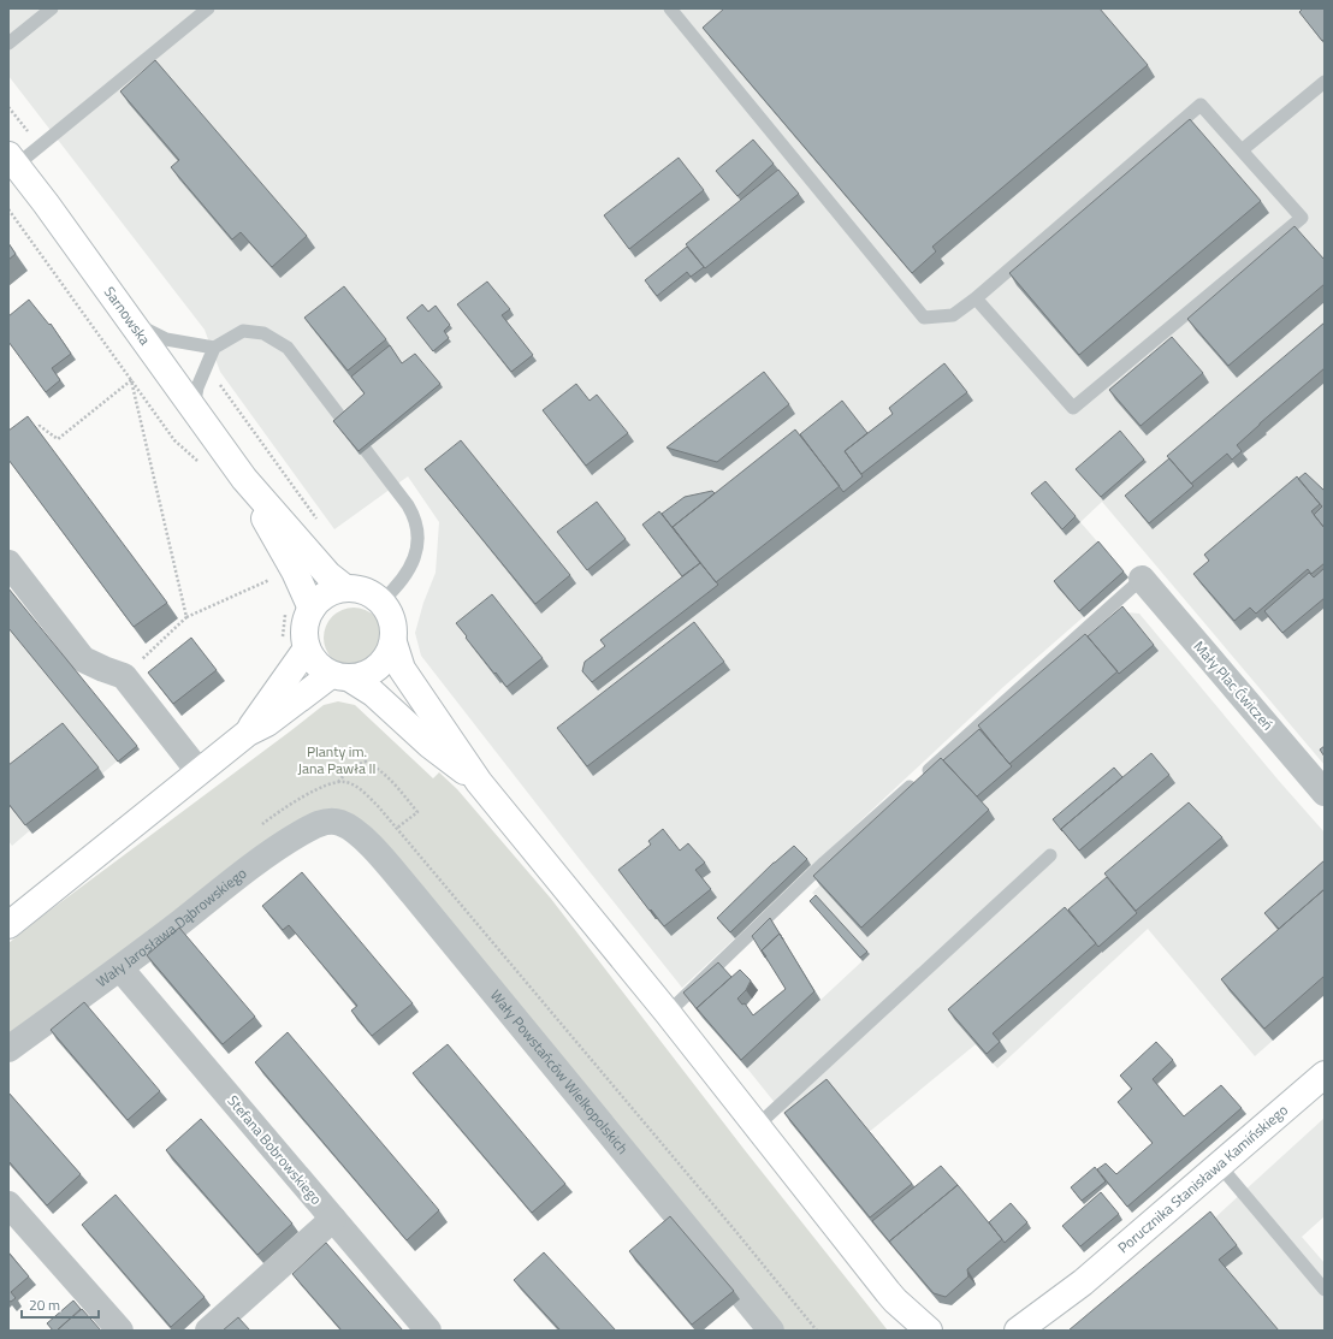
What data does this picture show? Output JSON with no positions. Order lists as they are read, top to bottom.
{
  "streets": {
    "main road": ["Sarnowska", "Porucznika Stanisława Kamińskiego"],
    "street": [
      "Mały Plac Ćwiczeń",
      "Wały Jarosława Dąbrowskiego",
      "Wały Powstańców Wielkopolskich",
      "Stefana Bobrowskiego"
    ]
  },
  "crossings": [
    ["Wały Jarosława Dąbrowskiego", "Wały Powstańców Wielkopolskich"],
    ["Wały Jarosława Dąbrowskiego", "Stefana Bobrowskiego"]
  ],
  "parks": ["Planty im. Jana Pawła II"],
  "scale_bar": "20 m"
}
